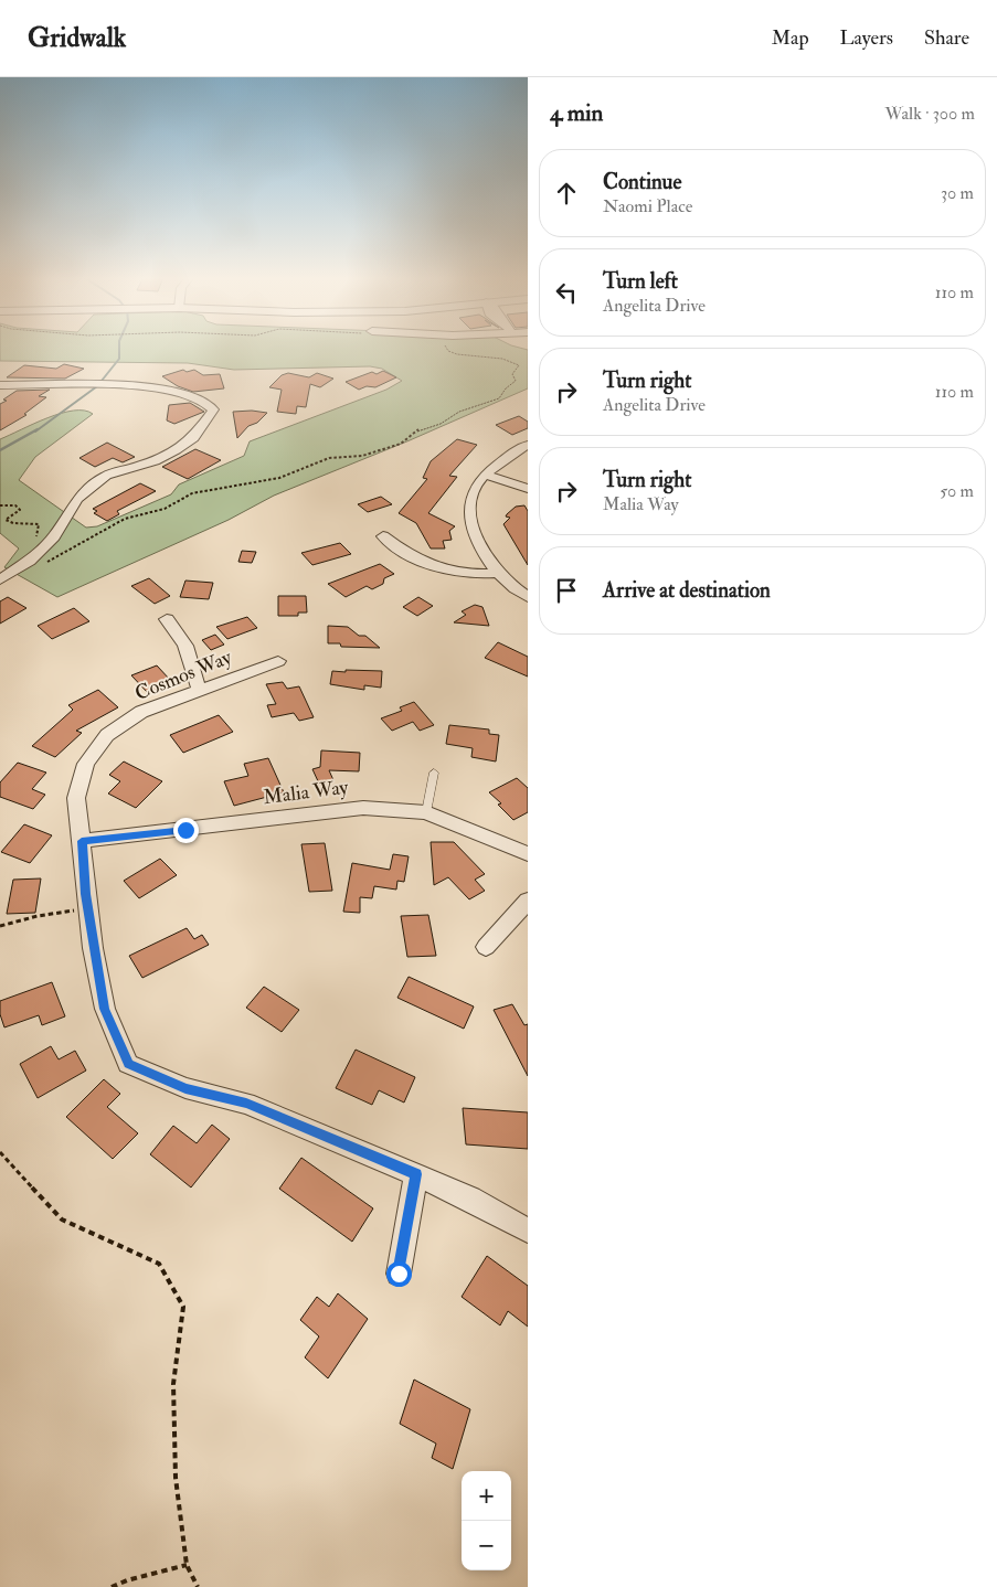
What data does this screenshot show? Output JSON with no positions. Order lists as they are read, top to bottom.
{
  "streets": {
    "street": ["Cosmos Way", "Malia Way"]
  },
  "crossings": [
    ["Cosmos Way", "Malia Way"]
  ],
  "page": {
    "header": "Gridwalk",
    "nav": ["Map", "Layers", "Share"],
    "heading": ["4 min", "Walk · 300 m"],
    "list": [
      ["Continue", "Naomi Place", "30 m"],
      ["Turn left", "Angelita Drive", "110 m"],
      ["Turn right", "Angelita Drive", "110 m"],
      ["Turn right", "Malia Way", "50 m"],
      "Arrive at destination"
    ],
    "map_buttons": ["+", "−"]
  }
}
